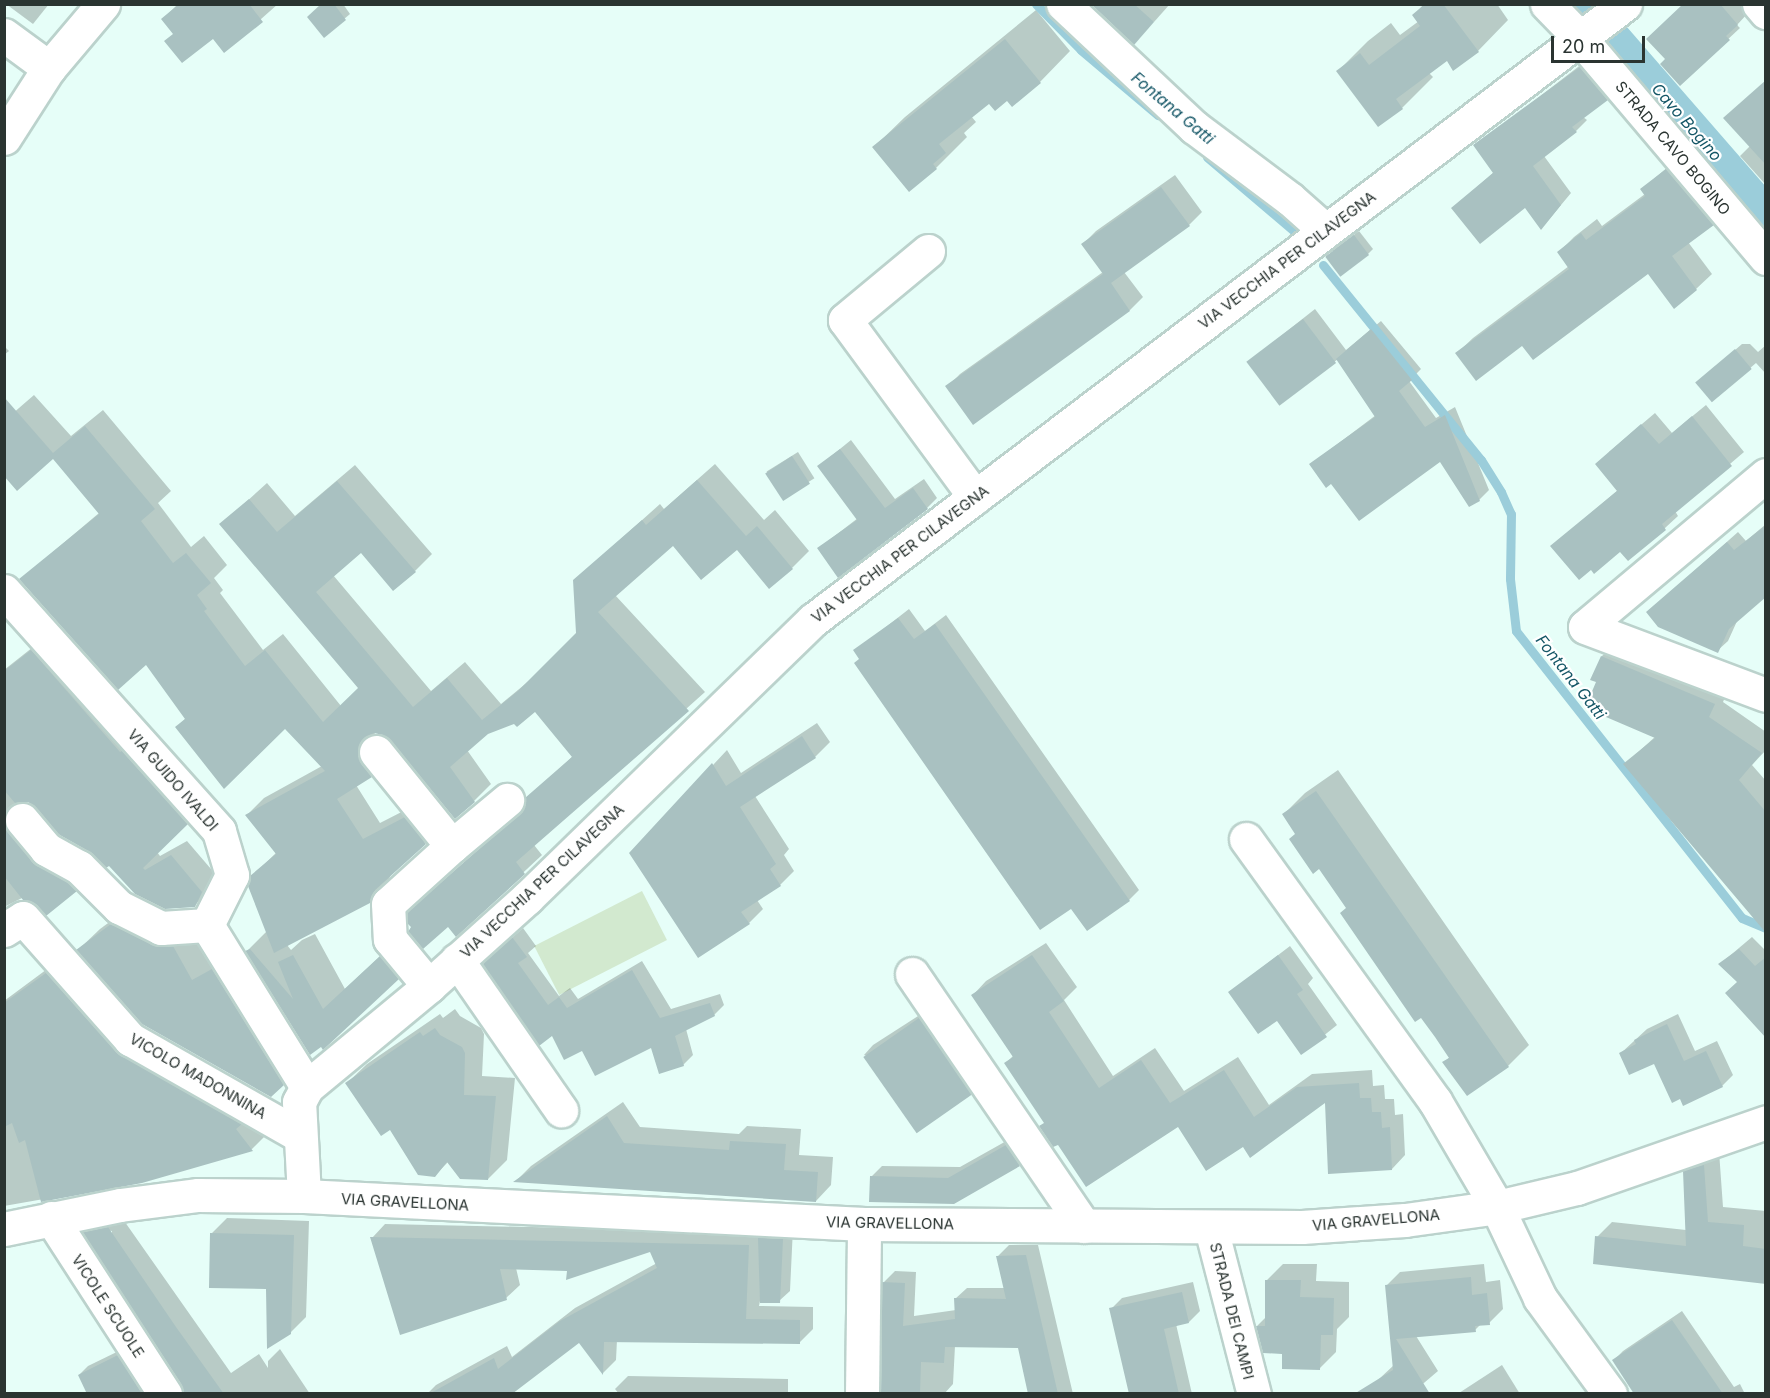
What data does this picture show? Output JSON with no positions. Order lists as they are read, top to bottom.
{
  "streets": {
    "street": [
      "STRADA CAVO BOGINO",
      "VIA VECCHIA PER CILAVEGNA",
      "VIA GUIDO IVALDI",
      "VICOLO MADONNINA",
      "VIA GRAVELLONA",
      "VICOLE SCUOLE",
      "STRADA DEI CAMPI"
    ]
  },
  "crossings": [
    ["STRADA CAVO BOGINO", "VIA VECCHIA PER CILAVEGNA"],
    ["VIA GRAVELLONA", "VICOLE SCUOLE"],
    ["VIA GRAVELLONA", "STRADA DEI CAMPI"]
  ],
  "water": ["Fontana Gatti", "Cavo Bogino"],
  "scale_bar": "20 m"
}
